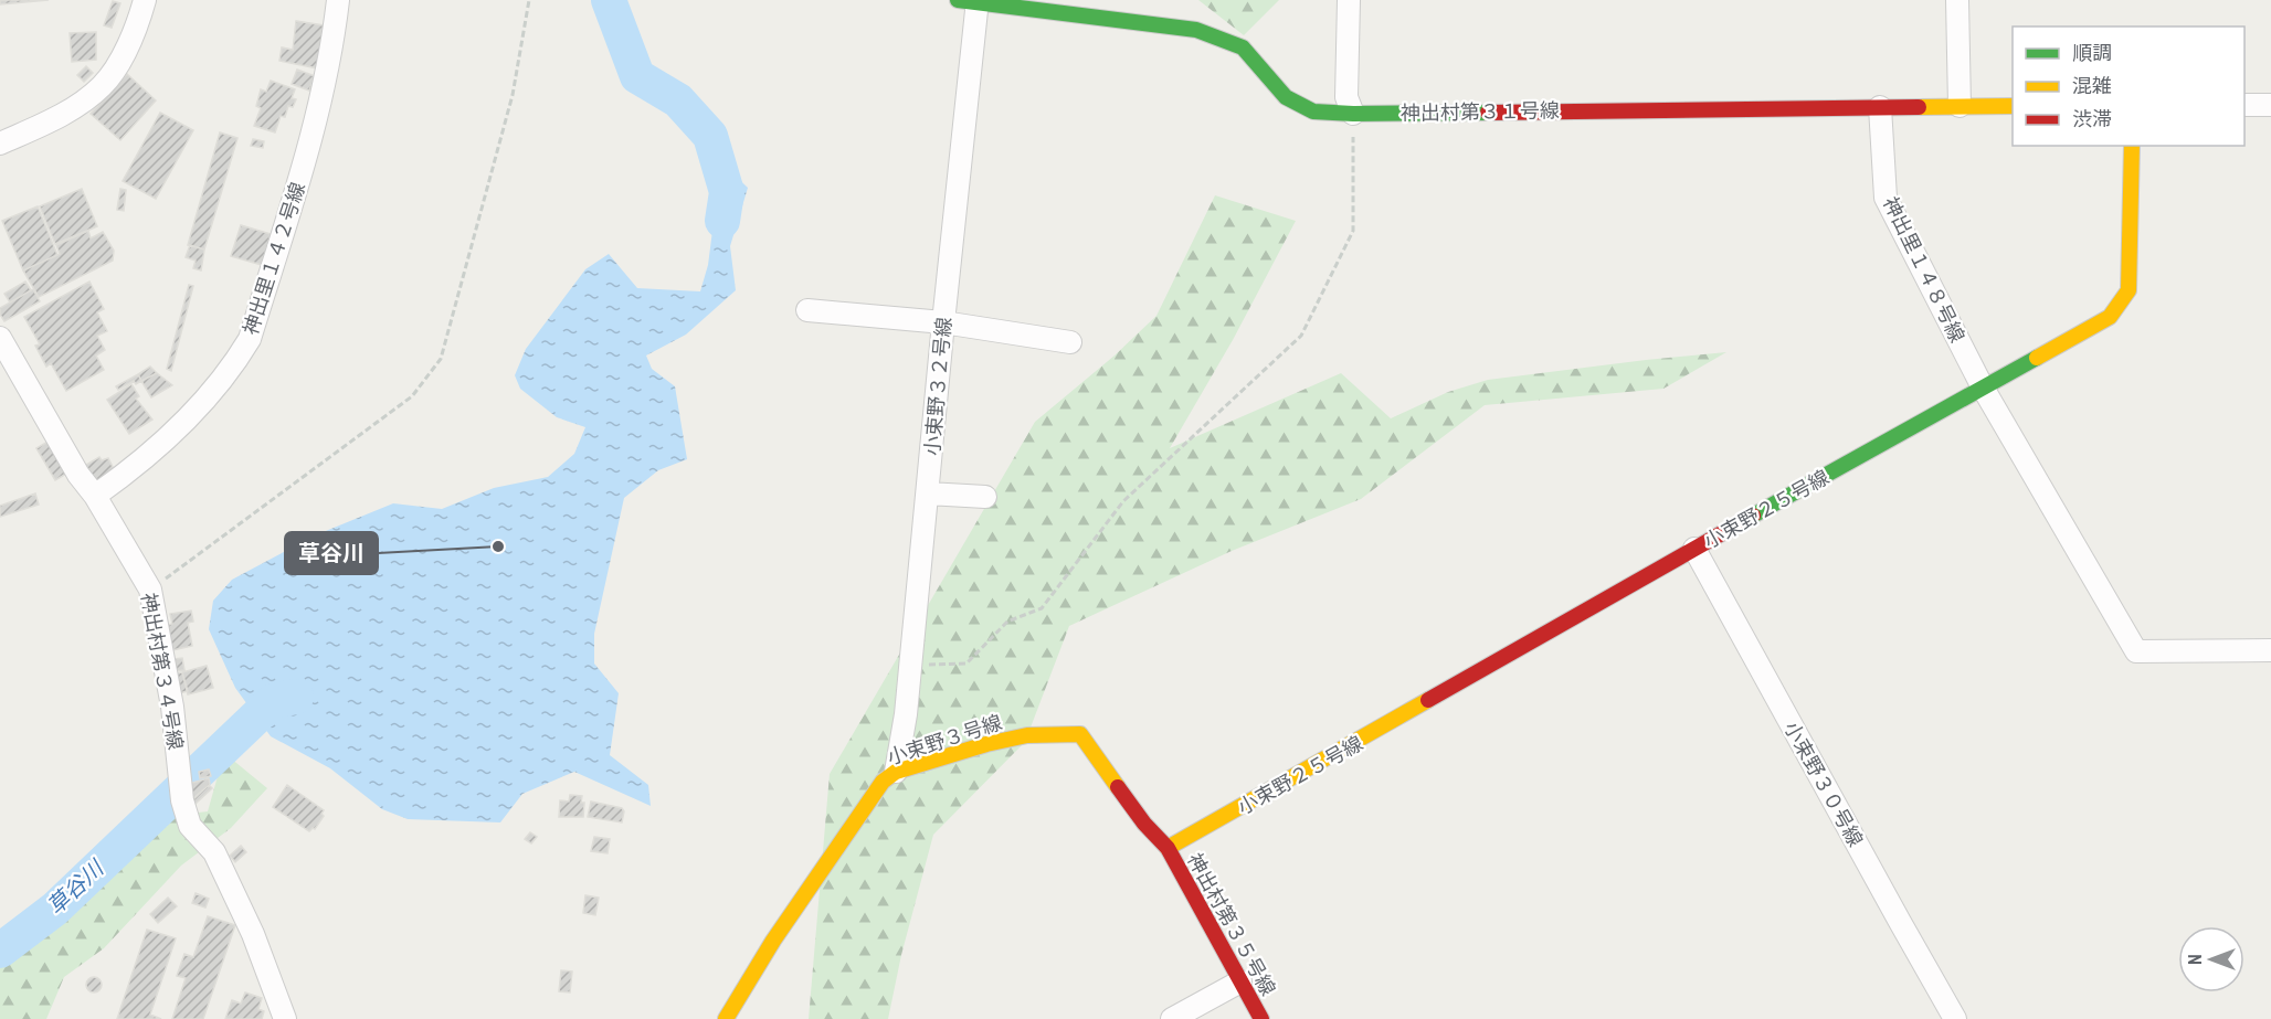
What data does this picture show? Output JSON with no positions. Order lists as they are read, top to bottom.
{
  "streets": {
    "street": [
      "神出村第３１号線",
      "神出里１４２号線",
      "神出里１４８号線",
      "小束野３２号線",
      "小束野２５号線",
      "神出村第３４号線",
      "小束野３号線",
      "小束野３０号線",
      "神出村第３５号線"
    ]
  },
  "crossings": [
    ["神出村第３１号線", "神出里１４８号線"],
    ["神出村第３１号線", "小束野３２号線"],
    ["神出里１４２号線", "神出村第３４号線"],
    ["神出里１４８号線", "小束野２５号線"],
    ["小束野３２号線", "小束野３号線"],
    ["小束野２５号線", "小束野３号線"],
    ["小束野２５号線", "小束野３０号線"],
    ["小束野２５号線", "神出村第３５号線"],
    ["小束野３号線", "神出村第３５号線"]
  ],
  "water": ["草谷川"],
  "places": ["草谷川"],
  "legend": ["順調", "混雑", "渋滞"],
  "north": "left"
}
